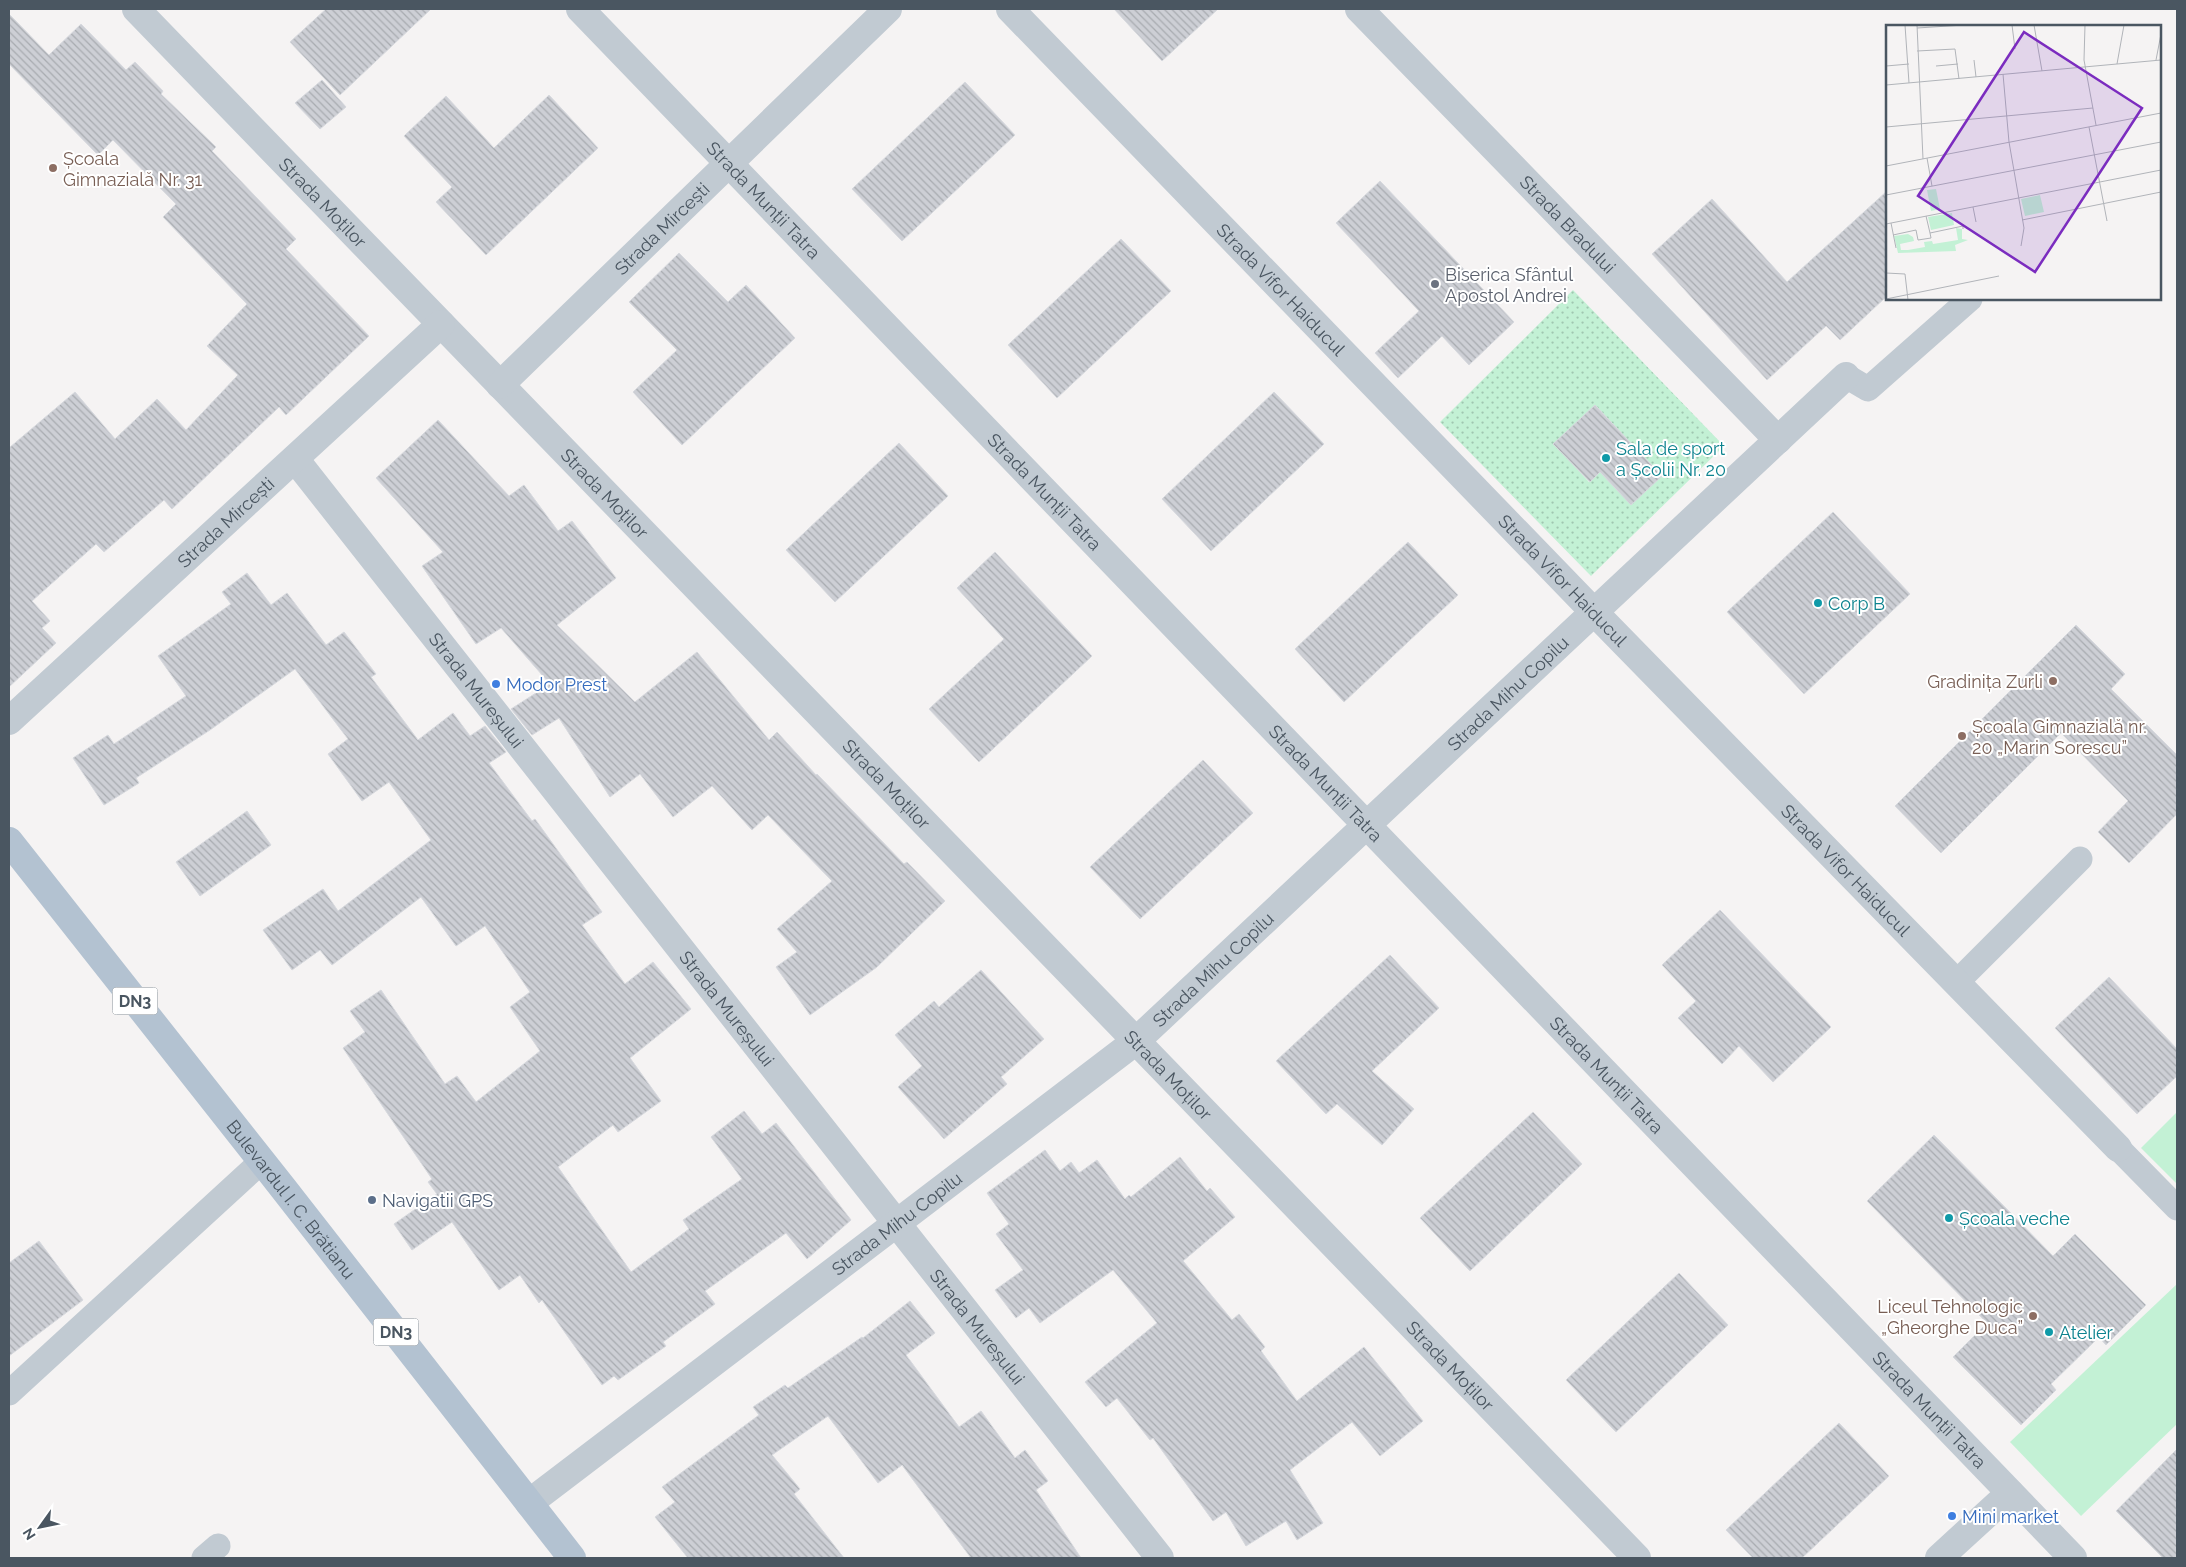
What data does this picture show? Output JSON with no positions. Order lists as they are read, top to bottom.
{
  "streets": {
    "main road": ["DN3", "Bulevardul I. C. Brătianu"],
    "street": [
      "Strada Munții Tatra",
      "Strada Moților",
      "Strada Bradului",
      "Strada Mircești",
      "Strada Vifor Haiducul",
      "Strada Mureșului",
      "Strada Mihu Copilu"
    ]
  },
  "crossings": [
    ["Strada Munții Tatra", "Strada Mircești"],
    ["Strada Munții Tatra", "Strada Mihu Copilu"],
    ["Strada Moților", "Strada Mircești"],
    ["Strada Moților", "Strada Mihu Copilu"],
    ["Strada Bradului", "Strada Mihu Copilu"],
    ["Strada Mircești", "Strada Mureșului"],
    ["Strada Vifor Haiducul", "Strada Mihu Copilu"],
    ["Strada Mureșului", "Strada Mihu Copilu"],
    ["Strada Mihu Copilu", "Bulevardul I. C. Brătianu"]
  ],
  "places": [
    "Școala Gimnazială Nr. 31",
    "Biserica Sfântul Apostol Andrei",
    "Sala de sport a Școlii Nr. 20",
    "Corp B",
    "Gradinița Zurli",
    "Modor Prest",
    "Școala Gimnazială nr. 20 „Marin Sorescu”",
    "Navigatii GPS",
    "Școala veche",
    "Liceul Tehnologic „Gheorghe Duca”",
    "Atelier",
    "Mini market"
  ],
  "north": "bottom left"
}
